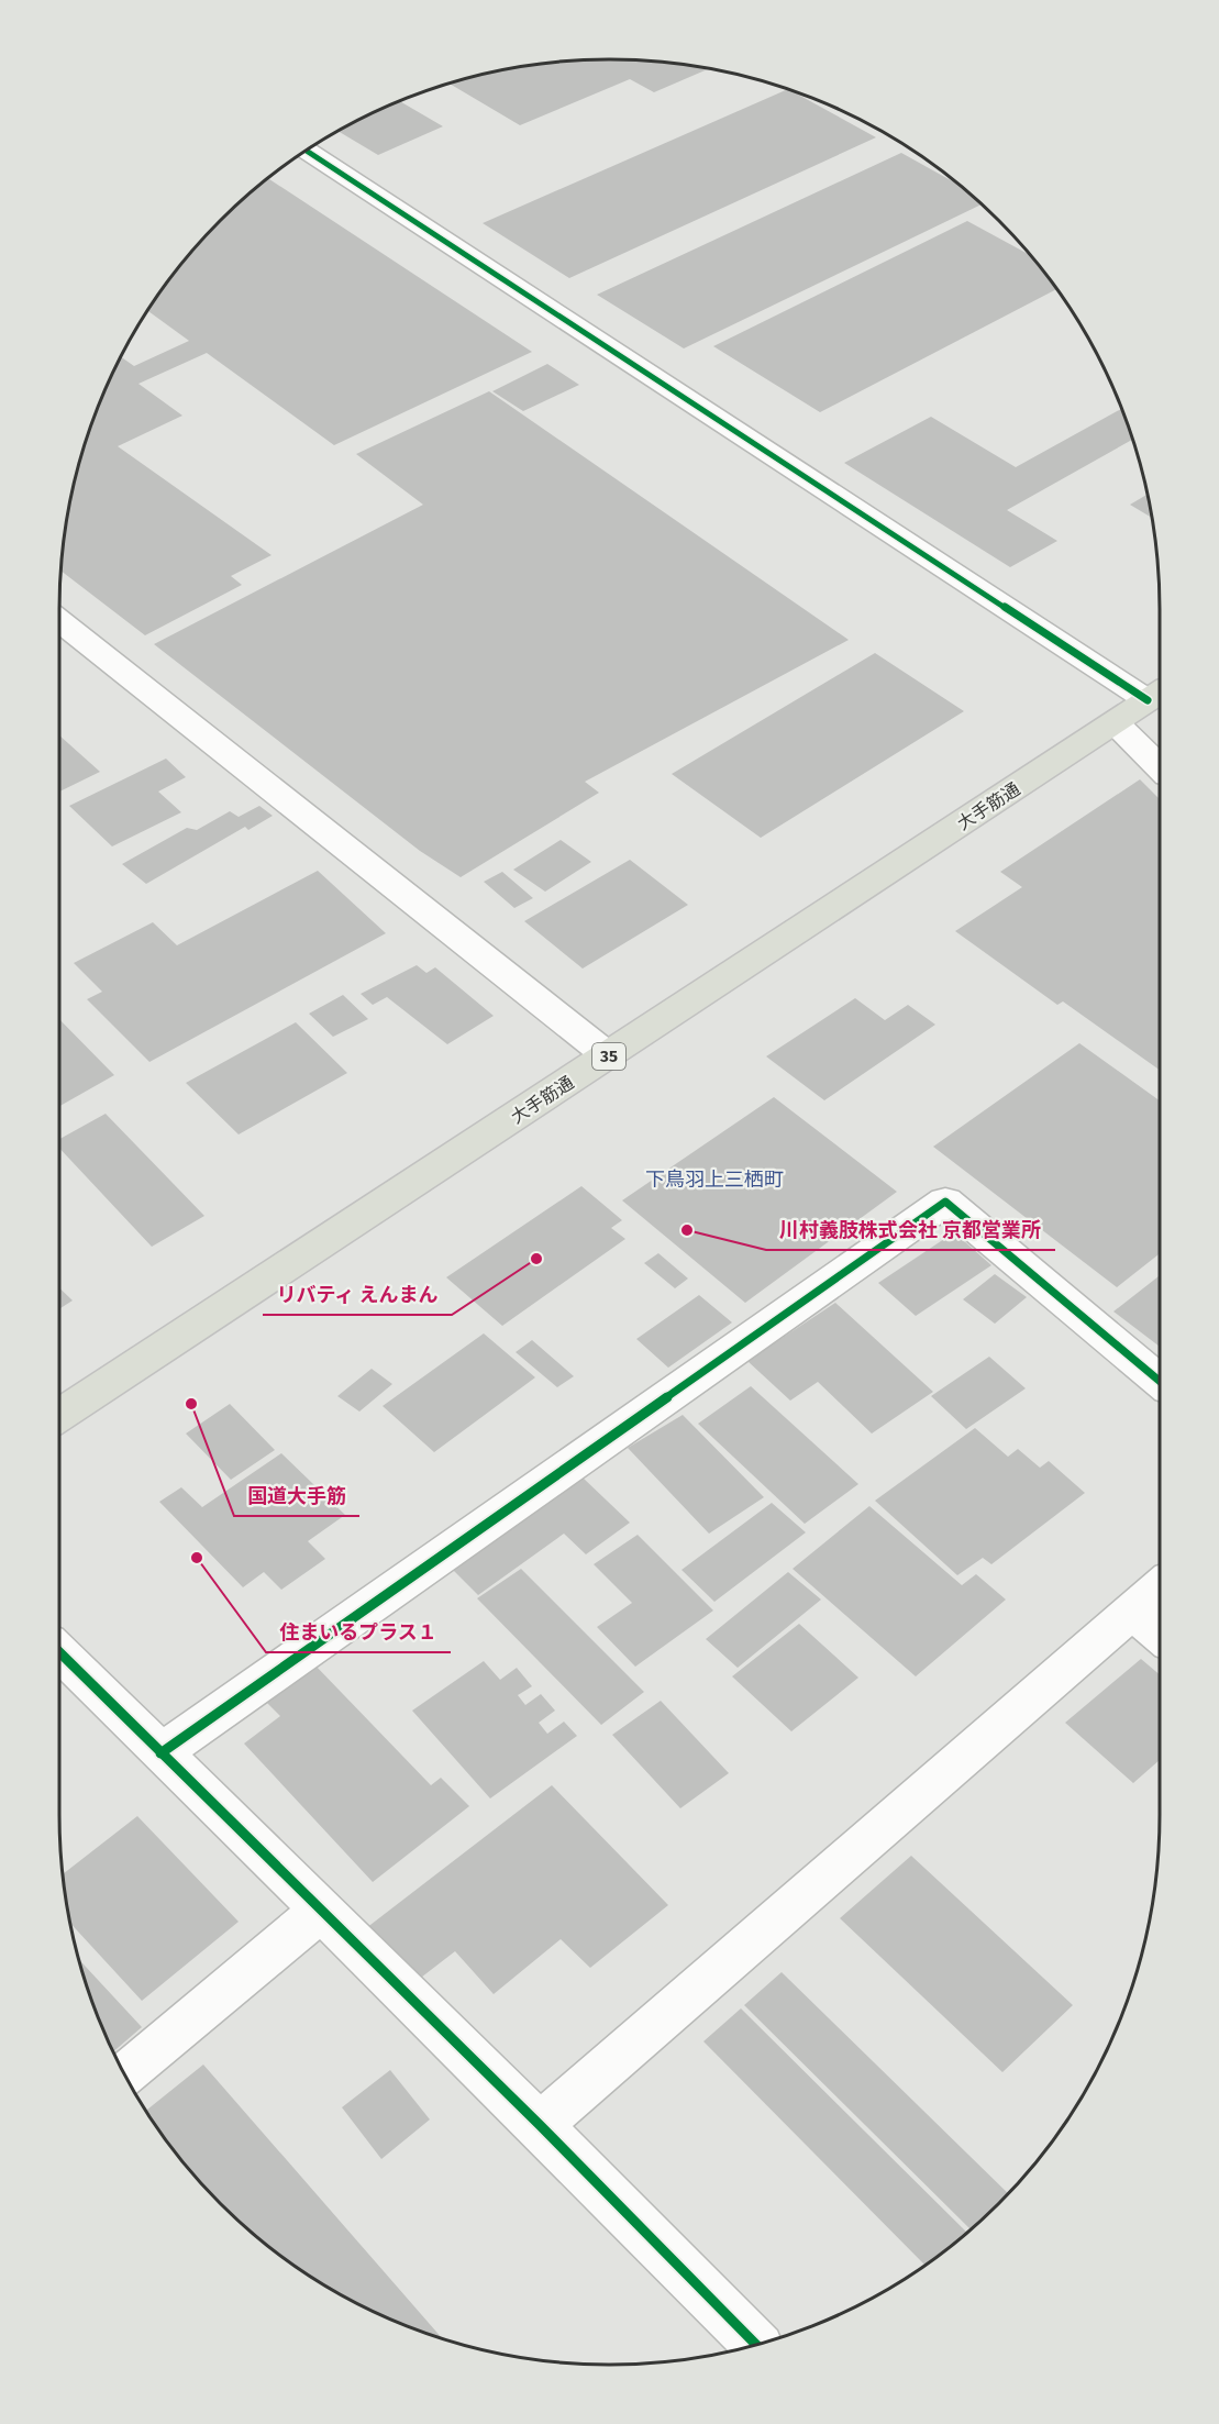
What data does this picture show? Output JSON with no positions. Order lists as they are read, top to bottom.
{
  "streets": {
    "main road": ["大手筋通", "35"]
  },
  "districts": ["下鳥羽上三栖町"],
  "places": [
    "川村義肢株式会社 京都営業所",
    "リバティ えんまん",
    "国道大手筋",
    "住まいるプラス１"
  ]
}
